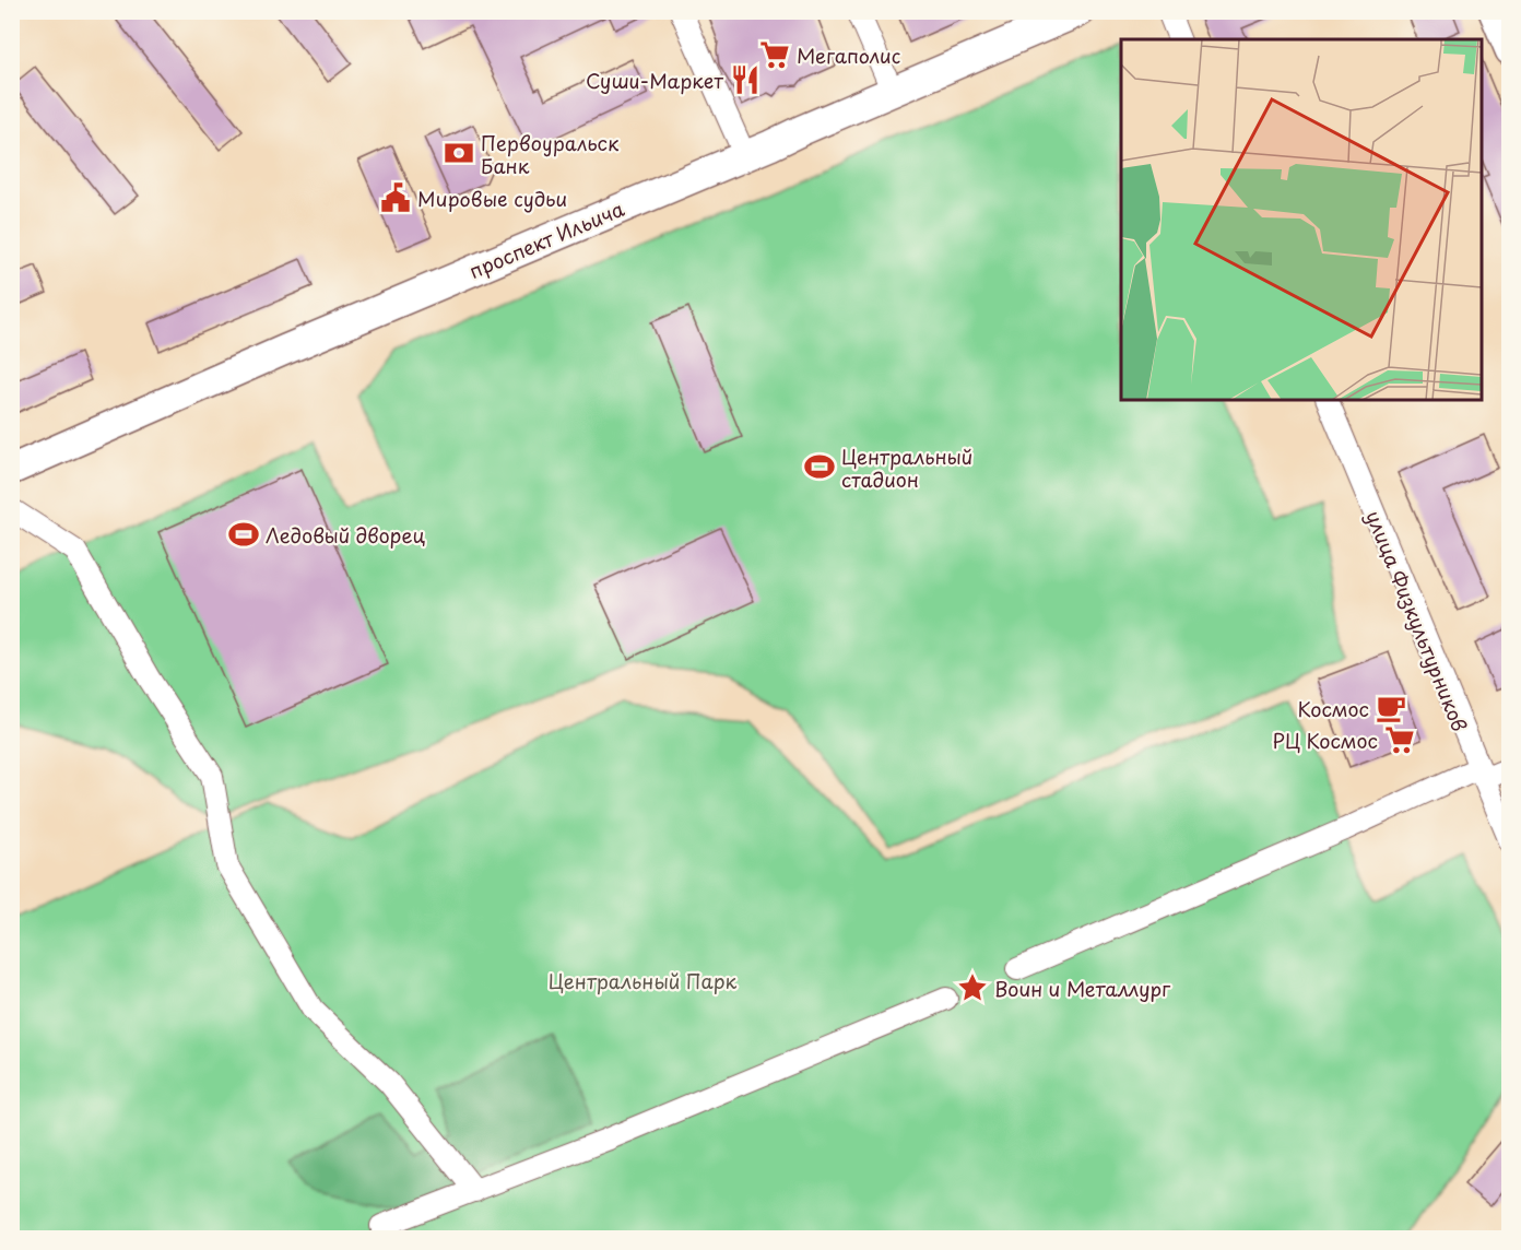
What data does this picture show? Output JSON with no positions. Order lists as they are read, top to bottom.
{
  "streets": {
    "main road": ["проспект Ильича"],
    "street": ["улица Физкультурников"]
  },
  "parks": ["Центральный Парк"],
  "places": {
    "supermarket": ["Мегаполис", "РЦ Космос"],
    "restaurant": ["Суши-Маркет"],
    "bank": ["Первоуральск Банк"],
    "public building": ["Мировые судьи"],
    "sports": ["Центральный стадион", "Ледовый дворец"],
    "cafe": ["Космос"],
    "place": ["Воин и Металлург"]
  }
}
